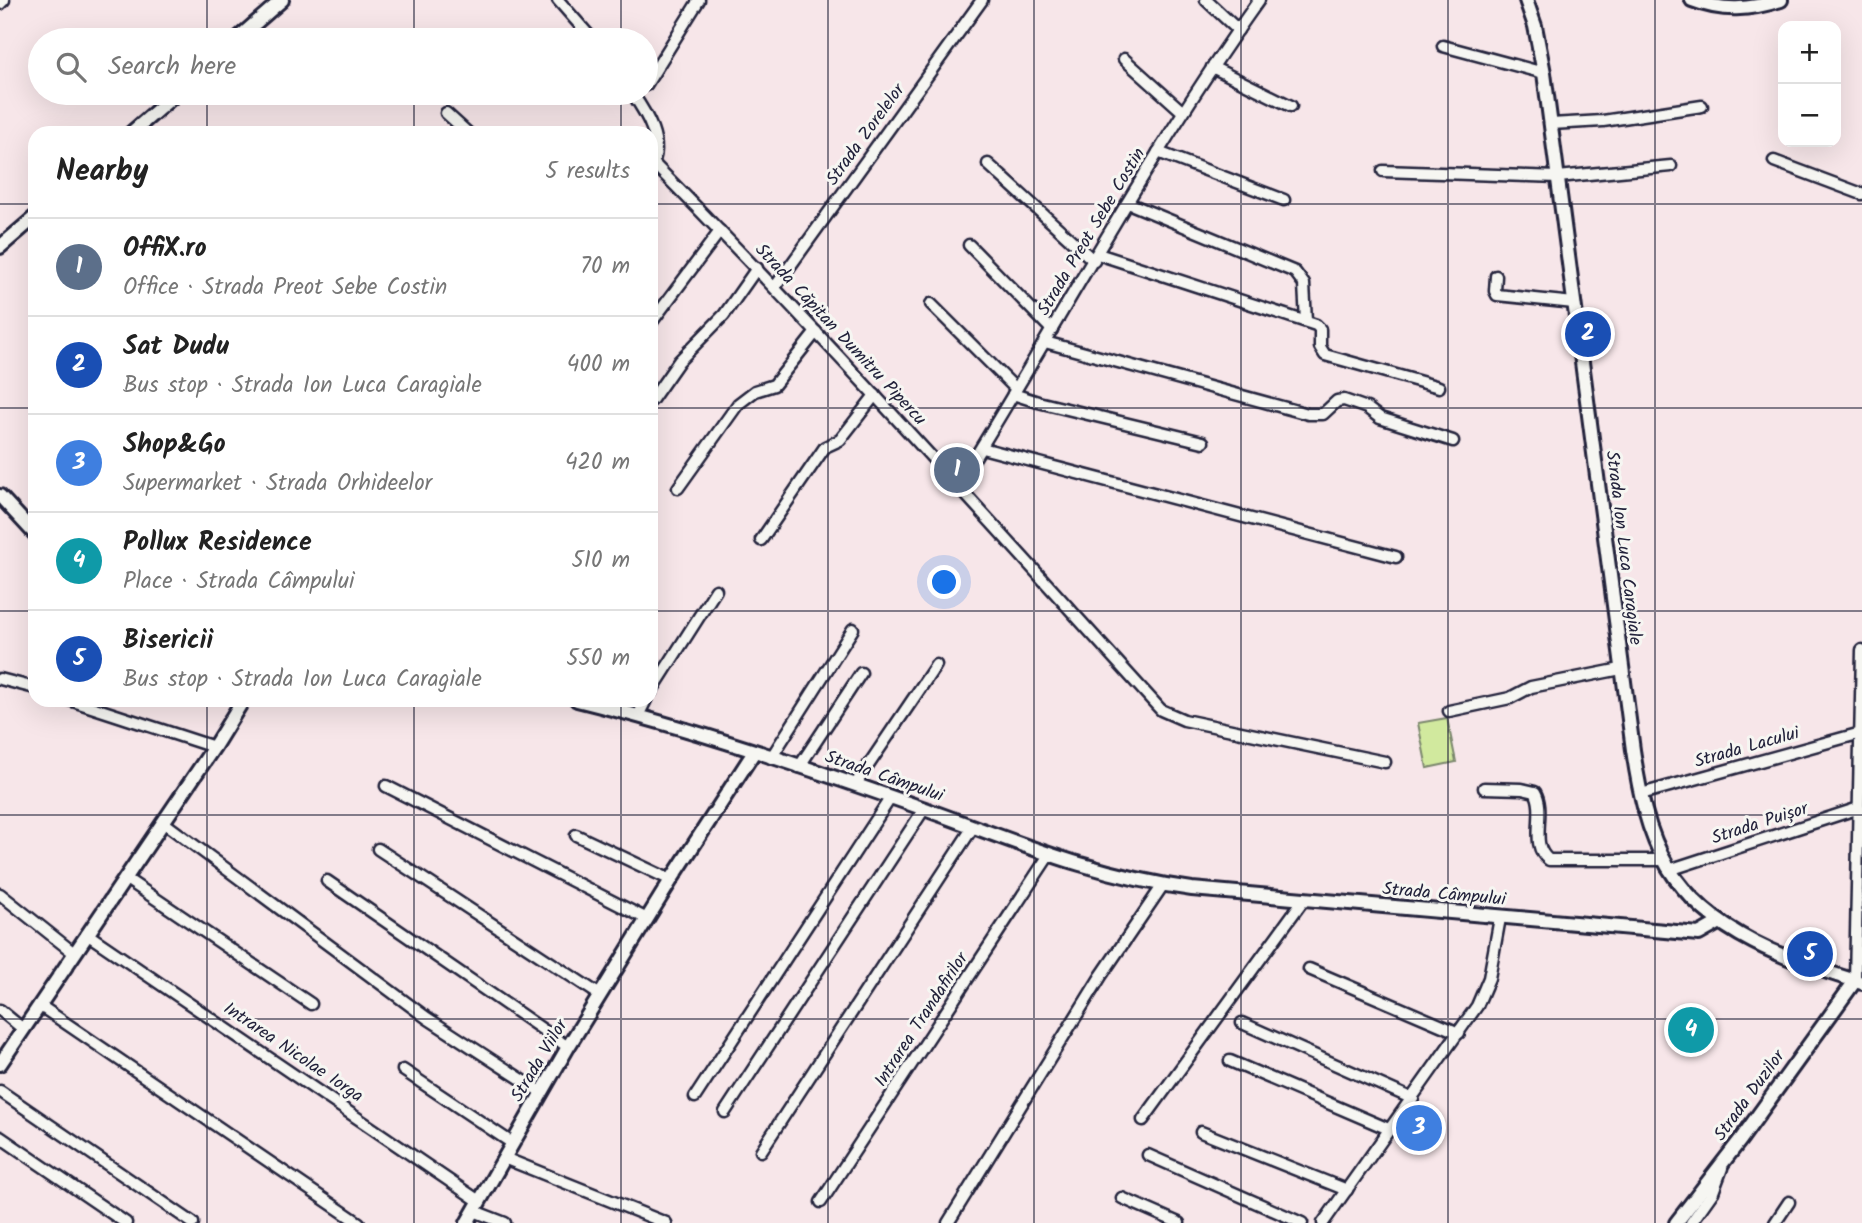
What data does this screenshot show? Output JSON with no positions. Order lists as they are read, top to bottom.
{
  "streets": {
    "street": [
      "Strada Zorelelor",
      "Strada Preot Sebe Costin",
      "Strada Căpitan Dumitru Pipercu",
      "Strada Ion Luca Caragiale",
      "Strada Lacului",
      "Strada Câmpului",
      "Strada Puișor",
      "Intrarea Trandafirilor",
      "Intrarea Nicolae Iorga",
      "Strada Viilor",
      "Strada Duzilor"
    ]
  },
  "crossings": [
    ["Strada Zorelelor", "Strada Căpitan Dumitru Pipercu"],
    ["Strada Preot Sebe Costin", "Strada Căpitan Dumitru Pipercu"],
    ["Strada Ion Luca Caragiale", "Strada Lacului"],
    ["Strada Ion Luca Caragiale", "Strada Câmpului"],
    ["Strada Ion Luca Caragiale", "Strada Puișor"],
    ["Strada Ion Luca Caragiale", "Strada Duzilor"],
    ["Strada Câmpului", "Intrarea Trandafirilor"],
    ["Strada Câmpului", "Strada Viilor"],
    ["Intrarea Nicolae Iorga", "Strada Viilor"]
  ],
  "page": {
    "map_buttons": ["+", "−"],
    "search": "Search here",
    "heading": ["Nearby", "5 results"],
    "list": [
      {
        "mark": "1",
        "name": "OffiX.ro",
        "note": "Office · Strada Preot Sebe Costin",
        "value": "70 m"
      },
      {
        "mark": "2",
        "name": "Sat Dudu",
        "note": "Bus stop · Strada Ion Luca Caragiale",
        "value": "400 m"
      },
      {
        "mark": "3",
        "name": "Shop&Go",
        "note": "Supermarket · Strada Orhideelor",
        "value": "420 m"
      },
      {
        "mark": "4",
        "name": "Pollux Residence",
        "note": "Place · Strada Câmpului",
        "value": "510 m"
      },
      {
        "mark": "5",
        "name": "Bisericii",
        "note": "Bus stop · Strada Ion Luca Caragiale",
        "value": "550 m"
      }
    ],
    "pins": [
      "2",
      "1",
      "5",
      "4",
      "3"
    ]
  }
}
